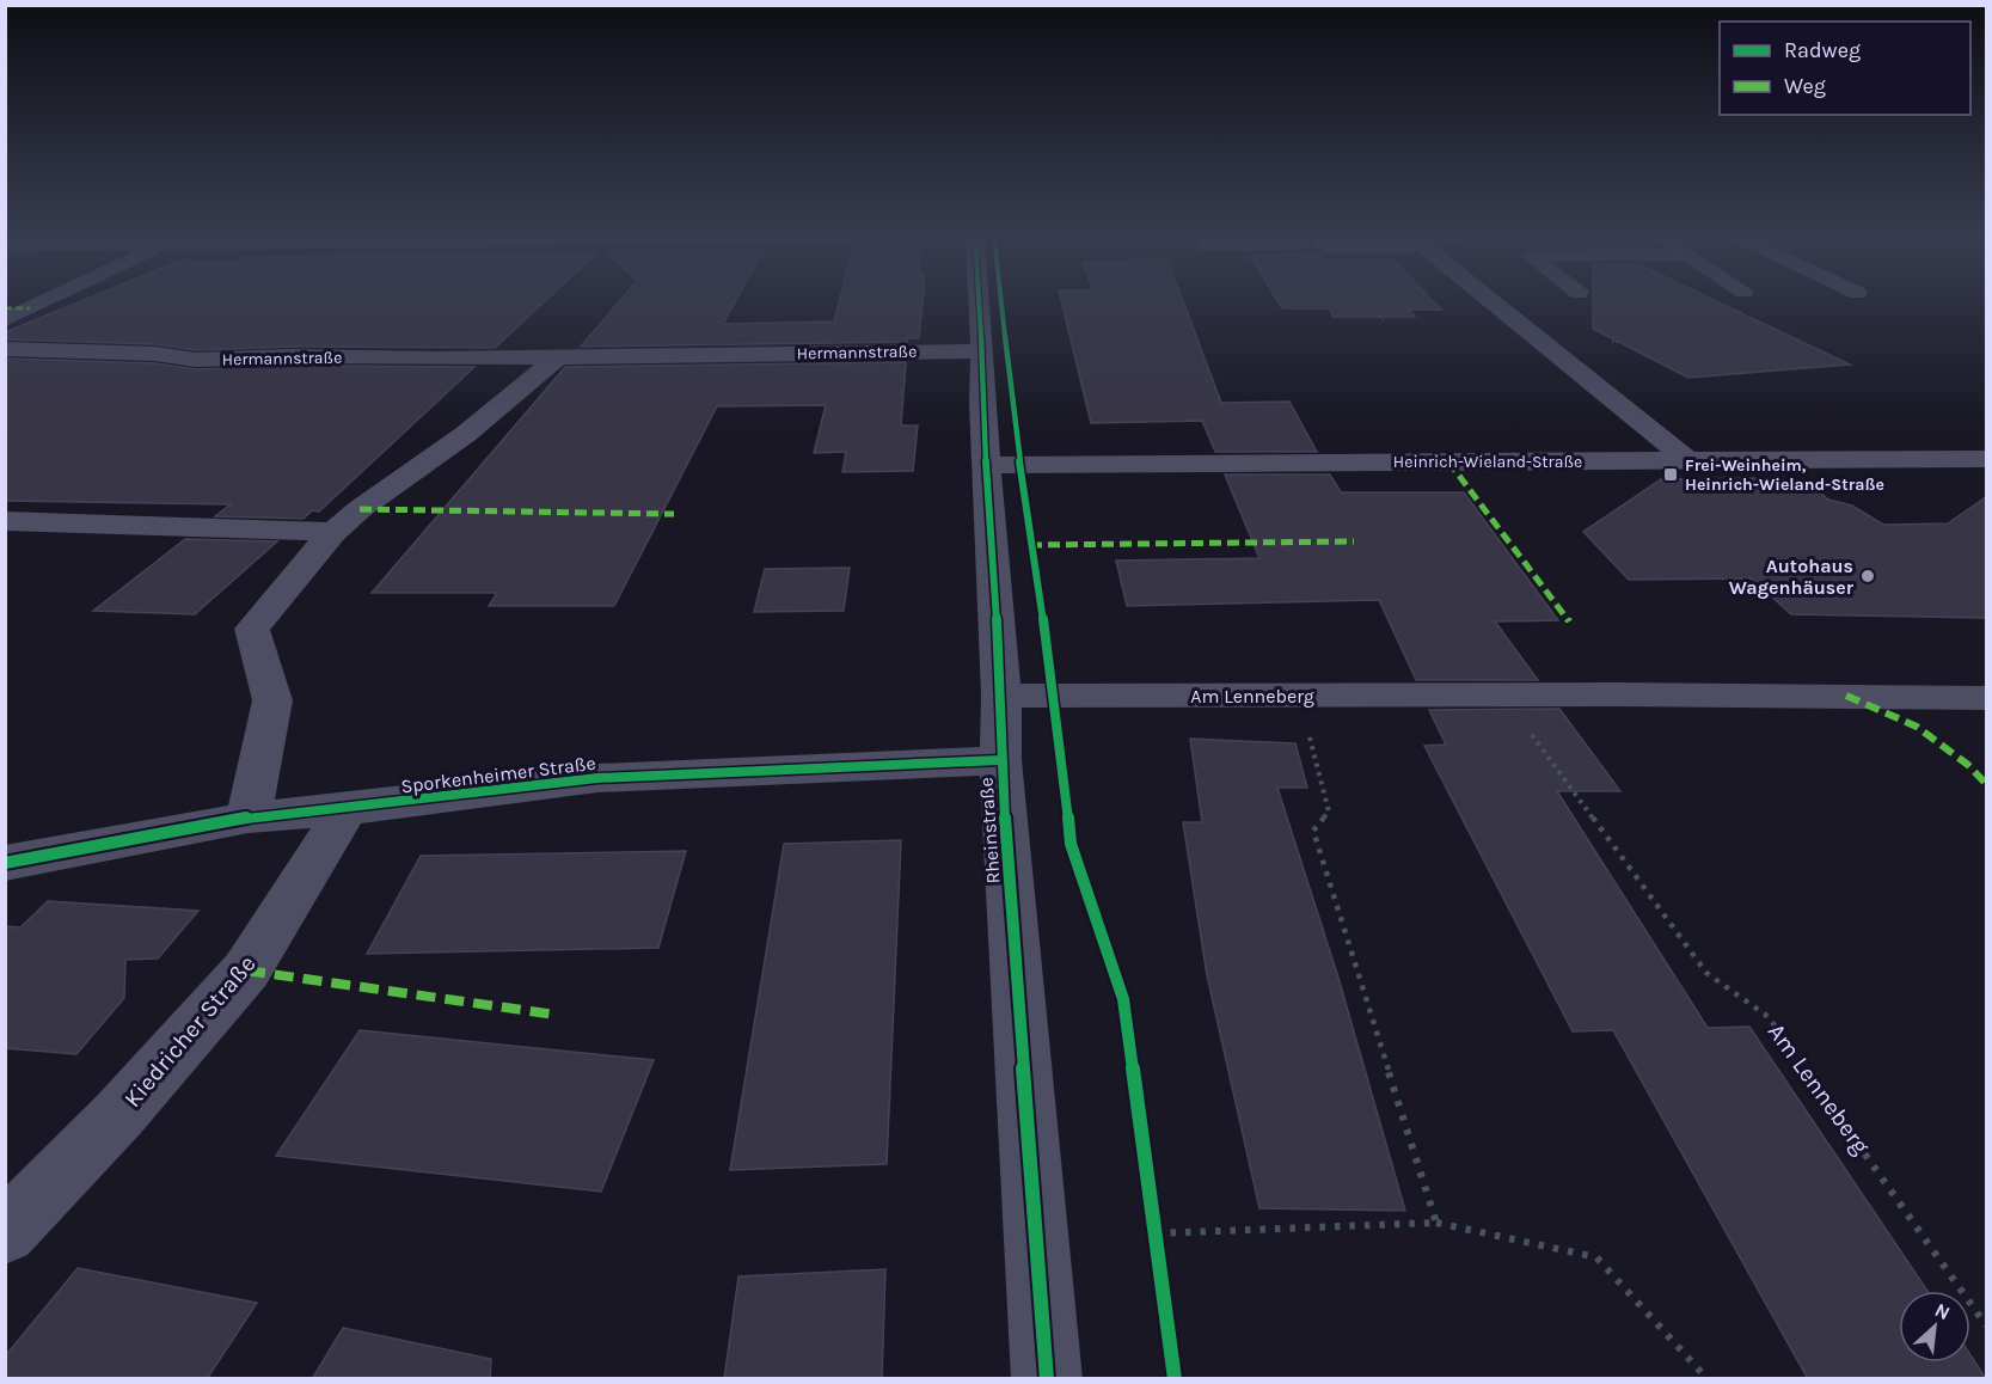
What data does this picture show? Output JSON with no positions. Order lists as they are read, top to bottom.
{
  "streets": {
    "street": [
      "Hermannstraße",
      "Heinrich-Wieland-Straße",
      "Am Lenneberg",
      "Sporkenheimer Straße",
      "Rheinstraße",
      "Kiedricher Straße"
    ]
  },
  "crossings": [
    ["Hermannstraße", "Rheinstraße"],
    ["Heinrich-Wieland-Straße", "Rheinstraße"],
    ["Am Lenneberg", "Rheinstraße"],
    ["Sporkenheimer Straße", "Rheinstraße"],
    ["Sporkenheimer Straße", "Kiedricher Straße"]
  ],
  "places": {
    "transit": ["Frei-Weinheim, Heinrich-Wieland-Straße"],
    "other": ["Autohaus Wagenhäuser"]
  },
  "legend": ["Radweg", "Weg"],
  "north": "top right"
}
